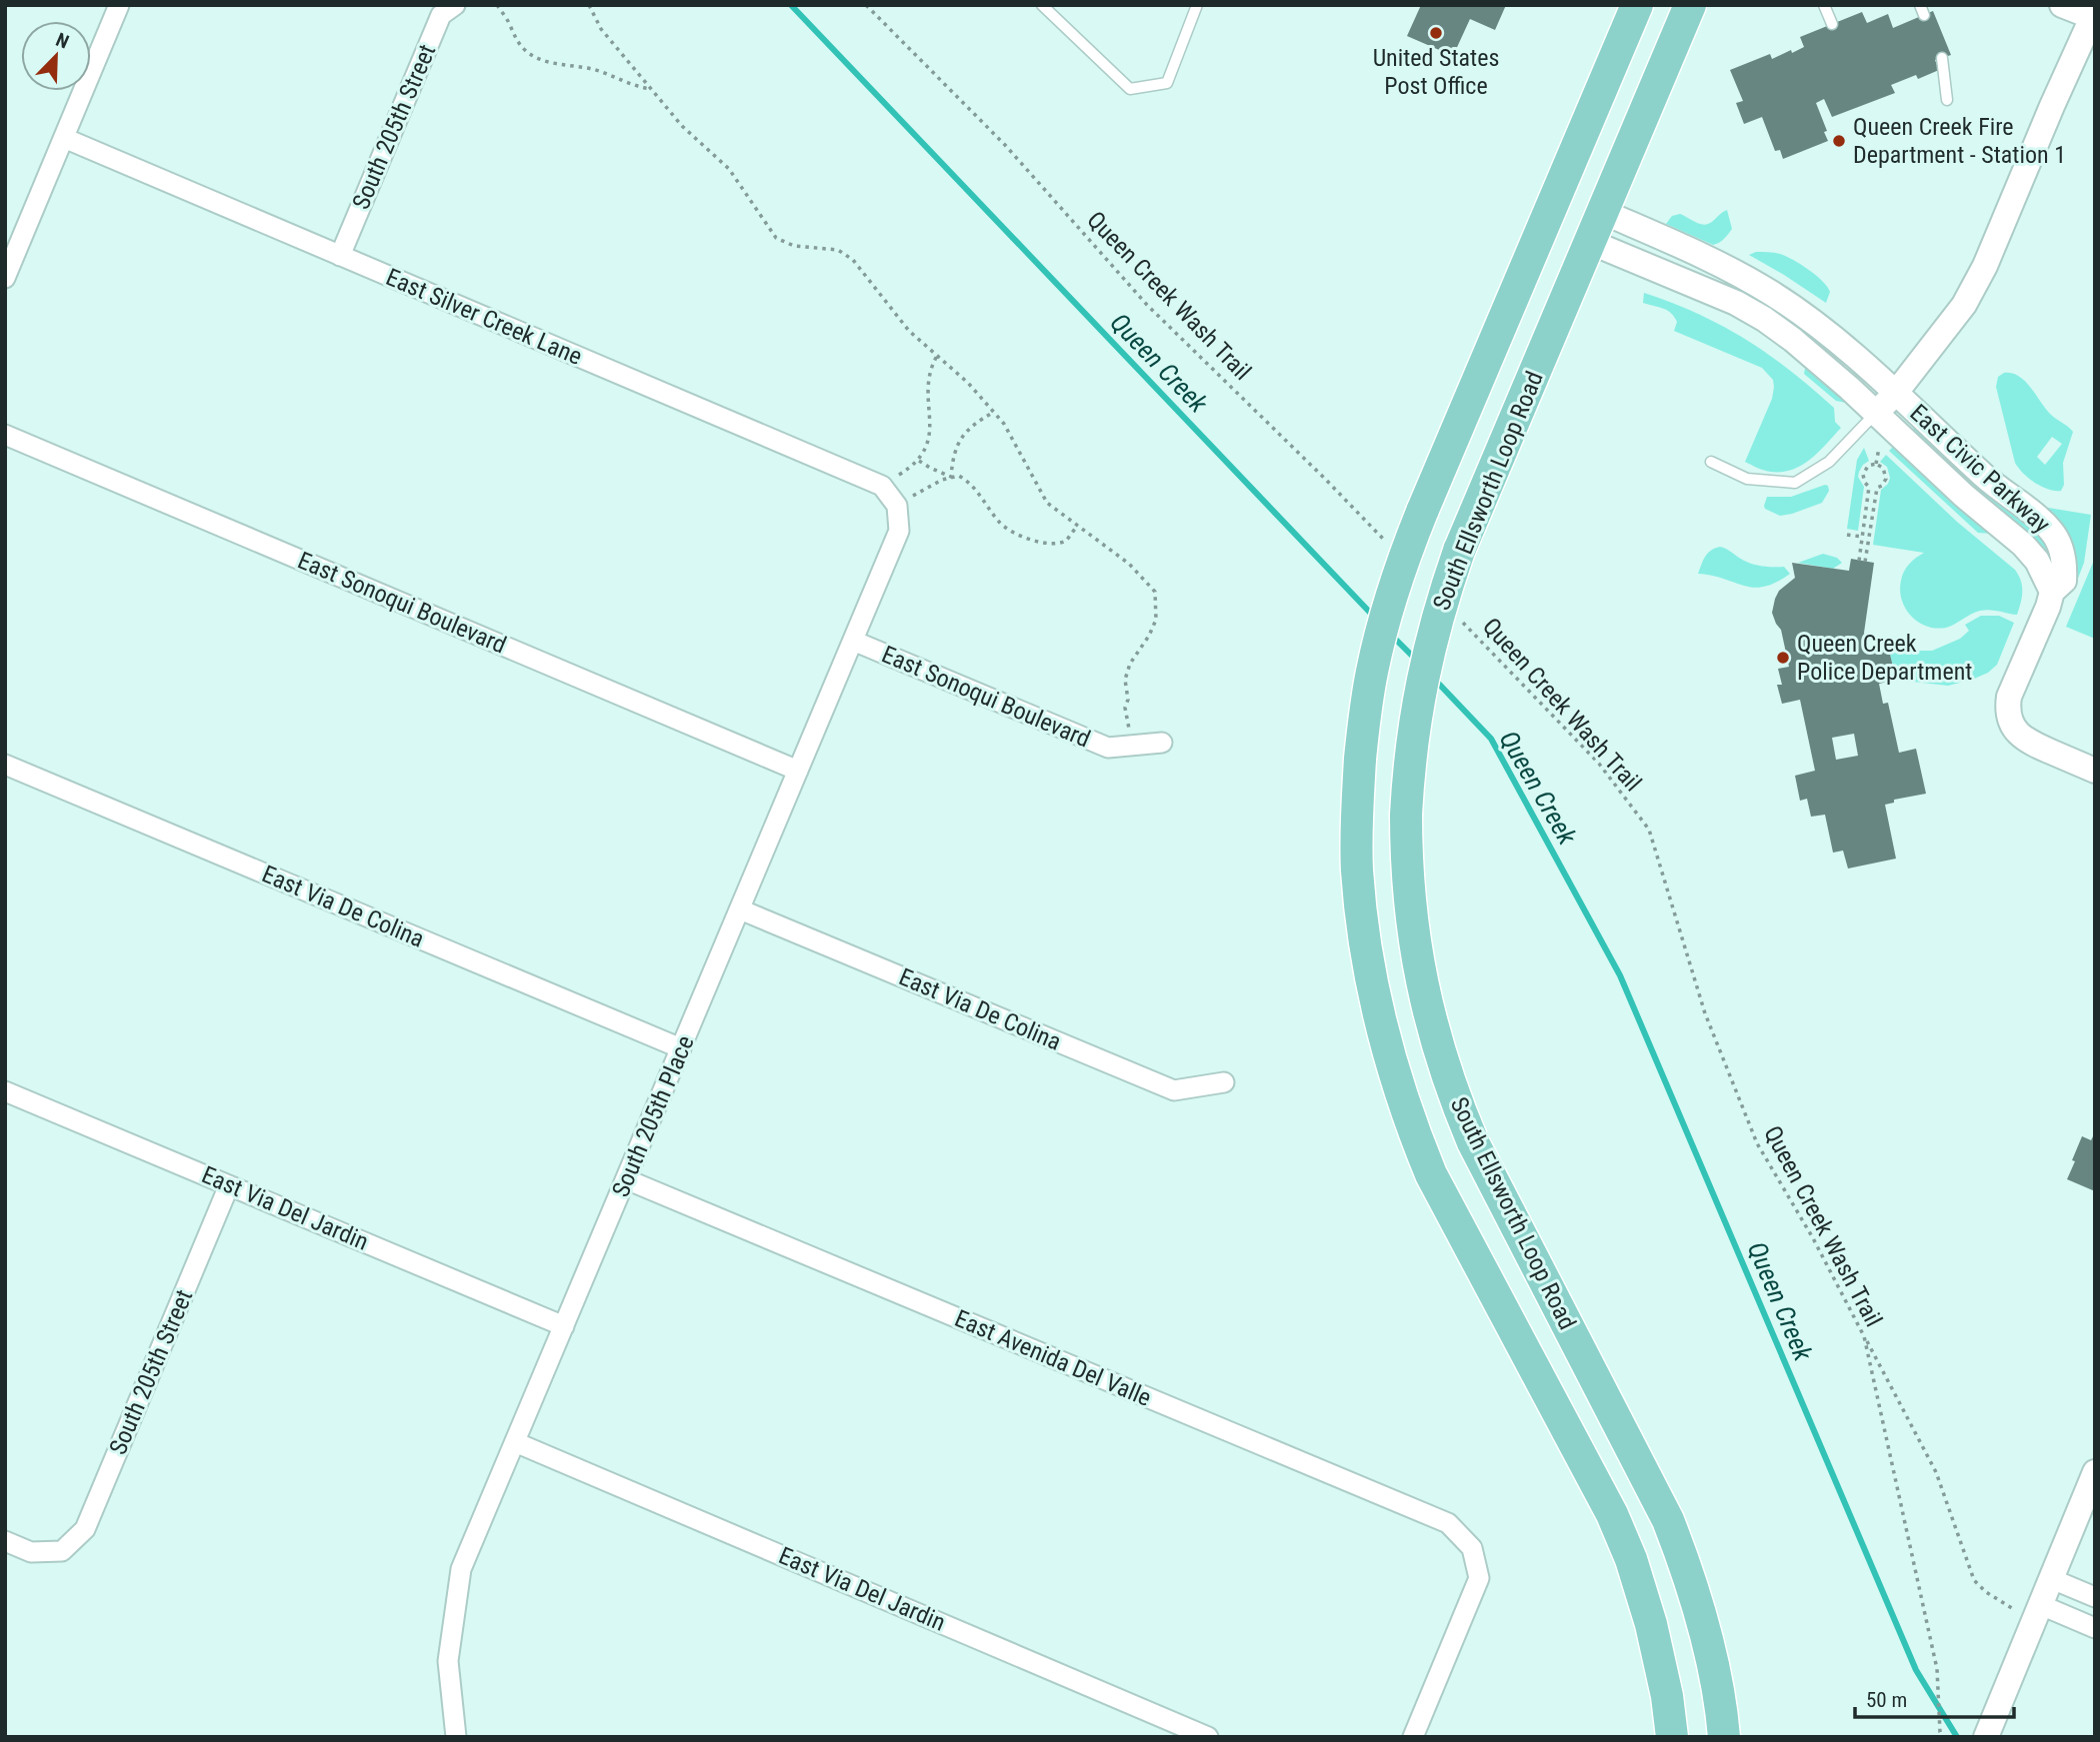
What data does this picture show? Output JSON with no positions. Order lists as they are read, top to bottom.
{
  "streets": {
    "main road": ["South Ellsworth Loop Road"],
    "street": [
      "South 205th Street",
      "East Silver Creek Lane",
      "East Civic Parkway",
      "East Sonoqui Boulevard",
      "East Via De Colina",
      "South 205th Place",
      "East Via Del Jardin",
      "East Avenida Del Valle"
    ],
    "path": ["Queen Creek Wash Trail"]
  },
  "crossings": [
    ["South 205th Street", "East Silver Creek Lane"],
    ["South 205th Street", "East Via Del Jardin"],
    ["East Civic Parkway", "South Ellsworth Loop Road"],
    ["East Sonoqui Boulevard", "South 205th Place"],
    ["East Via De Colina", "South 205th Place"],
    ["South 205th Place", "East Via Del Jardin"],
    ["South 205th Place", "East Avenida Del Valle"]
  ],
  "water": ["Queen Creek"],
  "places": ["United States Post Office", "Queen Creek Fire Department - Station 1", "Queen Creek Police Department"],
  "scale_bar": "50 m",
  "north": "top right"
}
